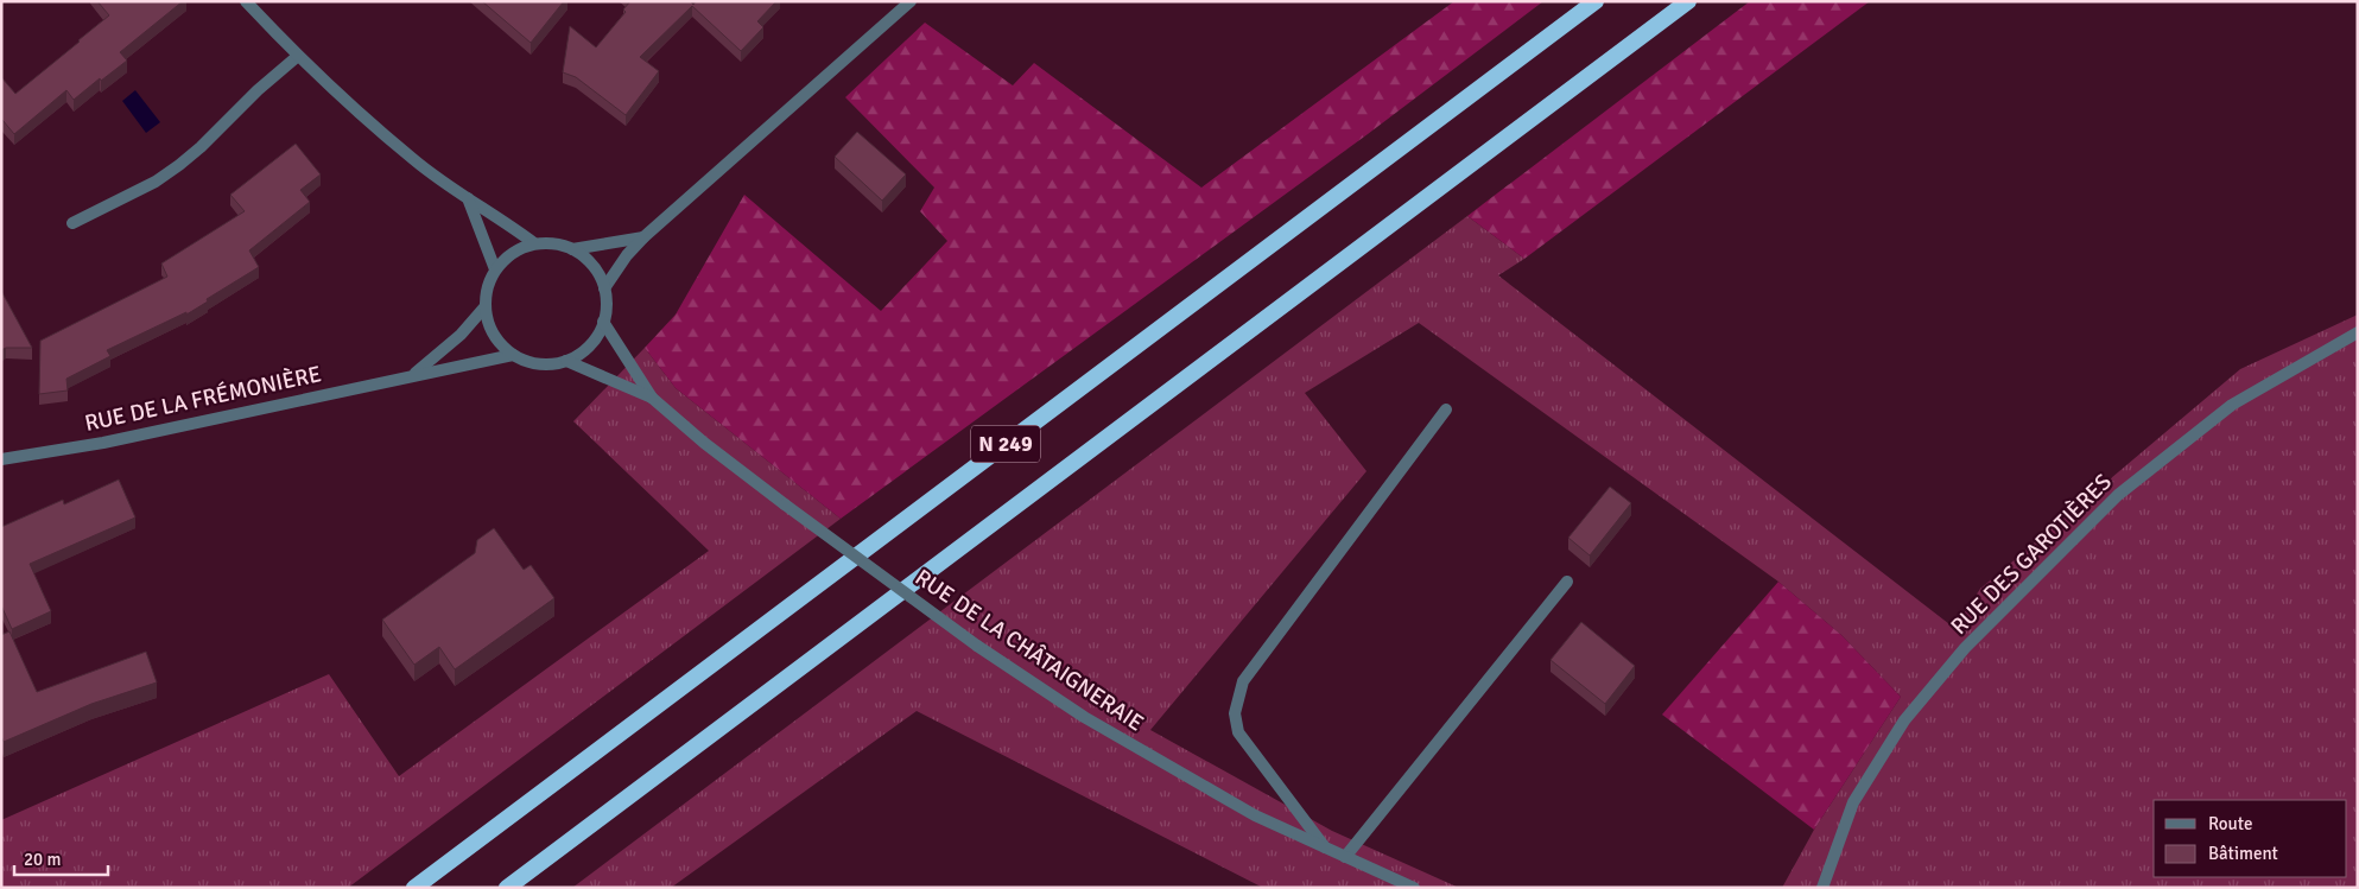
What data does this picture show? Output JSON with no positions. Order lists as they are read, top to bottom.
{
  "streets": {
    "highway": ["N 249"],
    "street": ["RUE DE LA FRÉMONIÈRE", "RUE DES GAROTIÈRES", "RUE DE LA CHÂTAIGNERAIE"]
  },
  "crossings": [
    ["RUE DE LA FRÉMONIÈRE", "RUE DE LA CHÂTAIGNERAIE"]
  ],
  "legend": ["Route", "Bâtiment"],
  "scale_bar": "20 m"
}
